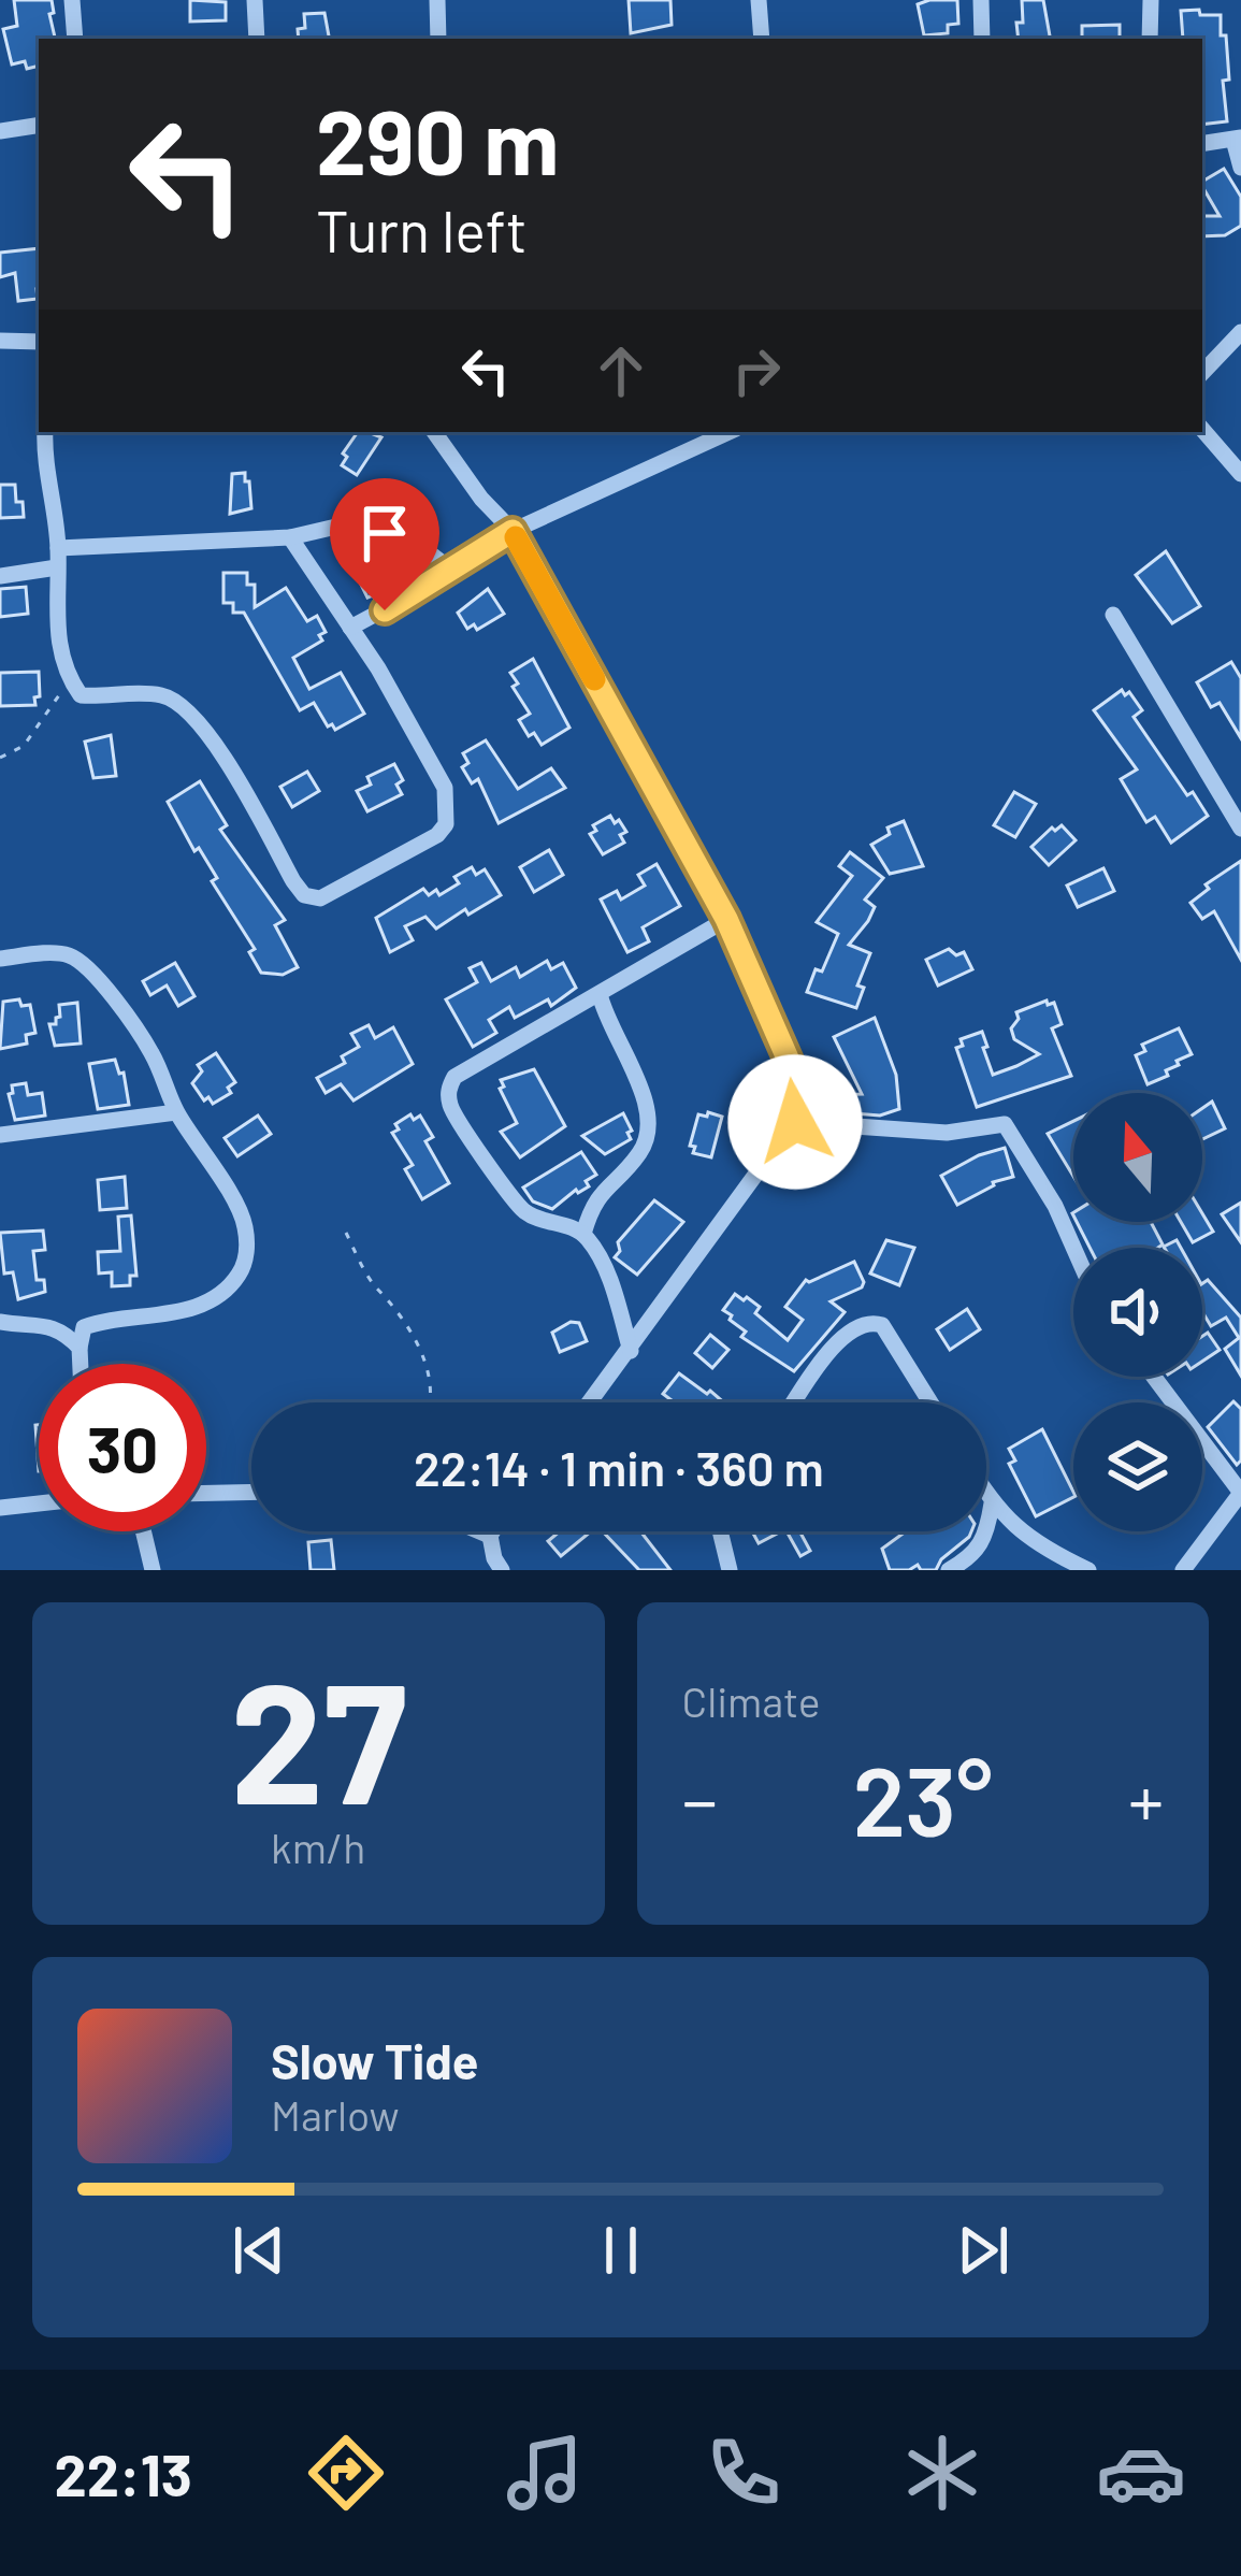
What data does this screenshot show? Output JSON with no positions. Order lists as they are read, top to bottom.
{
  "north": "top",
  "page": {
    "turn": ["290 m", "Turn left"],
    "limit": "30",
    "trip": "22:14 · 1 min · 360 m",
    "tile": [
      ["27", "km/h"],
      "Climate"
    ],
    "heat": ["−", "23°", "+"],
    "song": ["Slow Tide", "Marlow"],
    "tabs": "22:13"
  }
}
